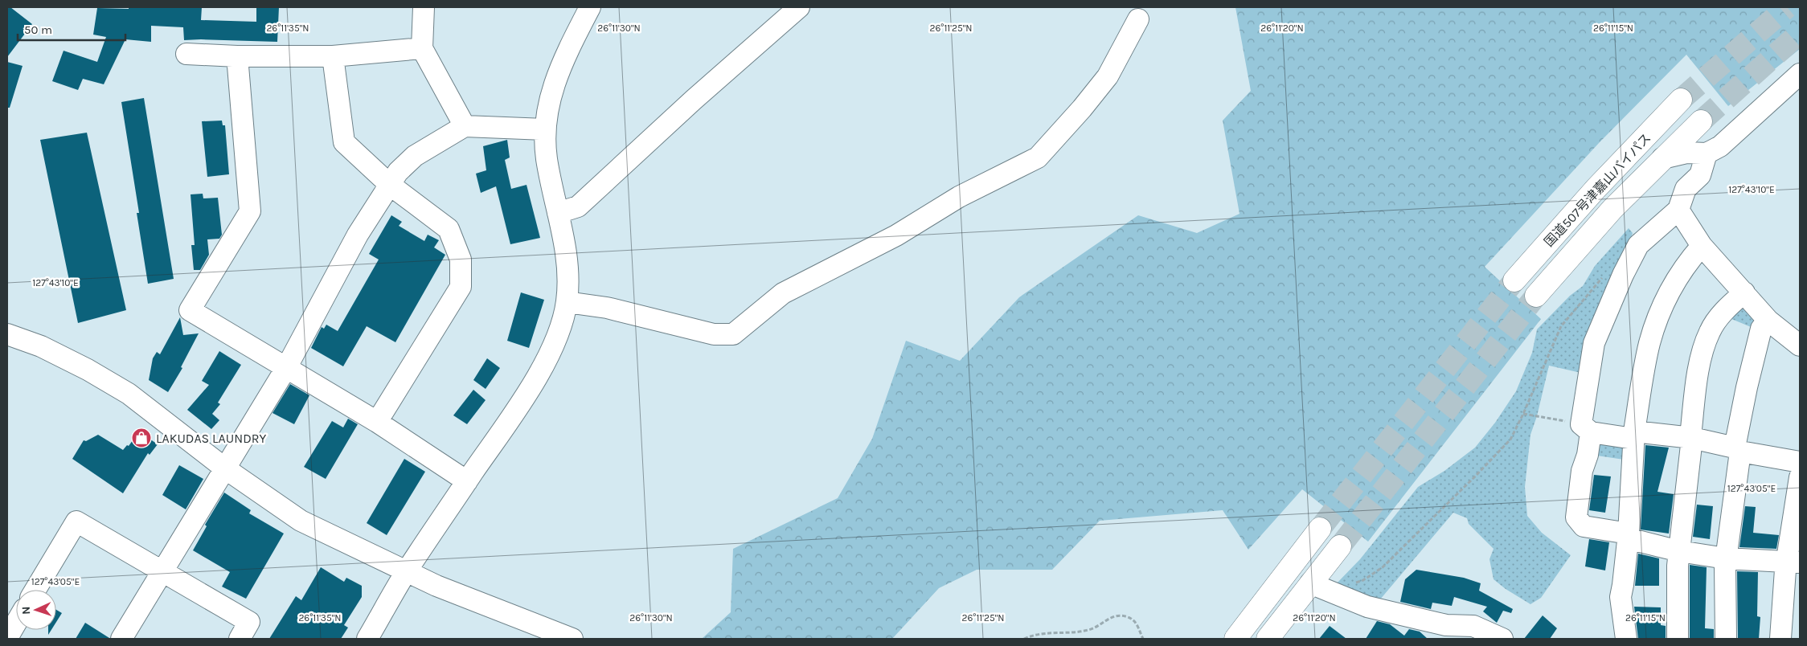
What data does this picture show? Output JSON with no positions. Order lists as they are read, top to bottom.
{
  "streets": {
    "highway": ["国道507号津嘉山バイパス"]
  },
  "places": {
    "shop": ["LAKUDAS LAUNDRY"]
  },
  "scale_bar": "50 m",
  "north": "left",
  "coordinates": [
    "26°11'35\"N",
    "26°11'30\"N",
    "26°11'25\"N",
    "26°11'20\"N",
    "26°11'15\"N",
    "127°43'10\"E",
    "127°43'05\"E"
  ]
}
